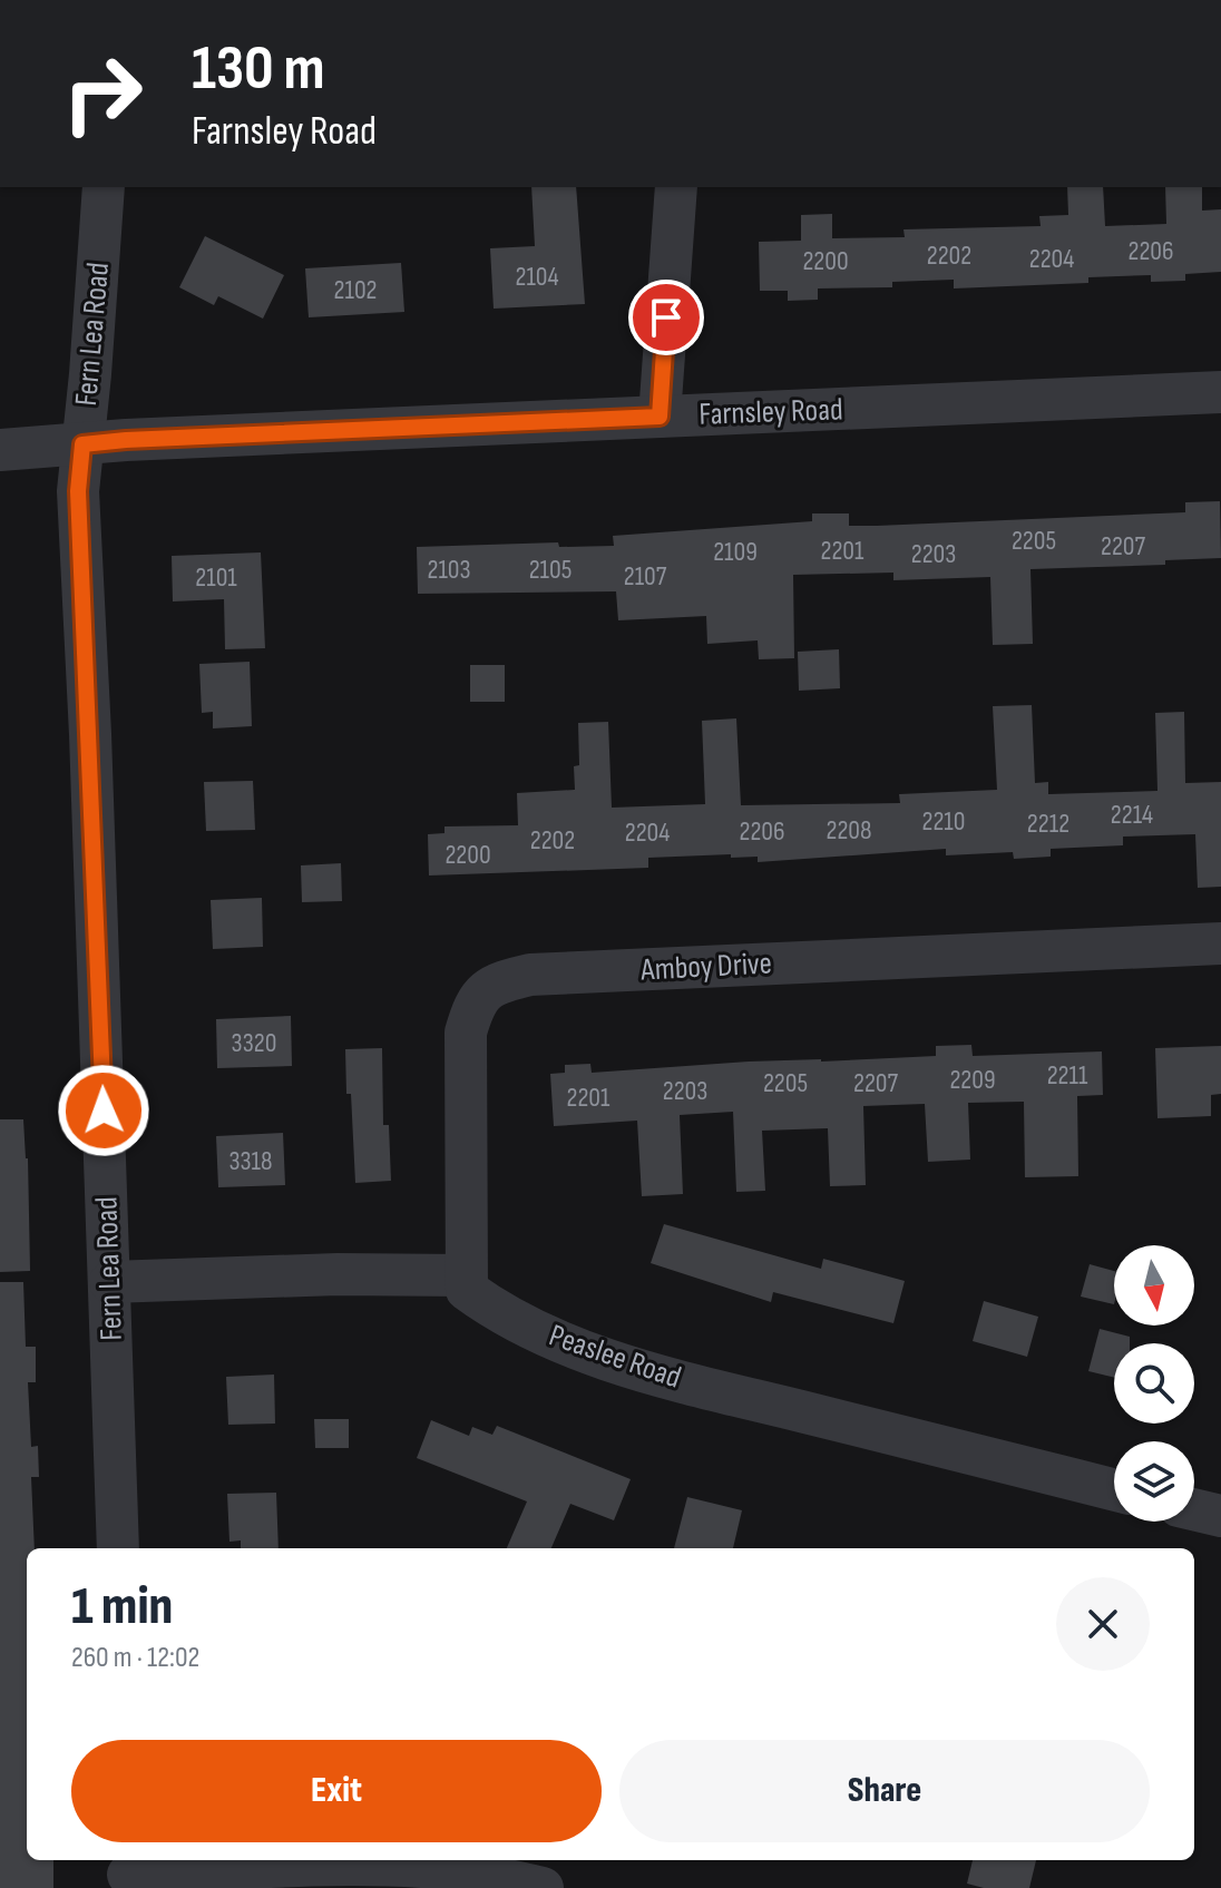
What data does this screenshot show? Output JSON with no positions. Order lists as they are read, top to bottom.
{
  "streets": {
    "street": [
      "Fern Lea Road",
      "Farnsley Road",
      "Amboy Drive",
      "Peaslee Road"
    ]
  },
  "crossings": [
    ["Fern Lea Road", "Farnsley Road"],
    ["Amboy Drive", "Peaslee Road"]
  ],
  "house_numbers": [
    "2206",
    "2202",
    "2204",
    "2200",
    "2104",
    "2102",
    "2205",
    "2207",
    "2201",
    "2109",
    "2203",
    "2103",
    "2105",
    "2107",
    "2101",
    "2214",
    "2210",
    "2212",
    "2208",
    "2206",
    "2204",
    "2202",
    "2200",
    "3320",
    "2211",
    "2209",
    "2205",
    "2207",
    "2203",
    "2201",
    "3318"
  ],
  "north": "bottom",
  "page": {
    "turn": ["130 m", "Farnsley Road"],
    "heading": ["1 min", "260 m · 12:02"],
    "buttons": ["Exit", "Share"]
  }
}
